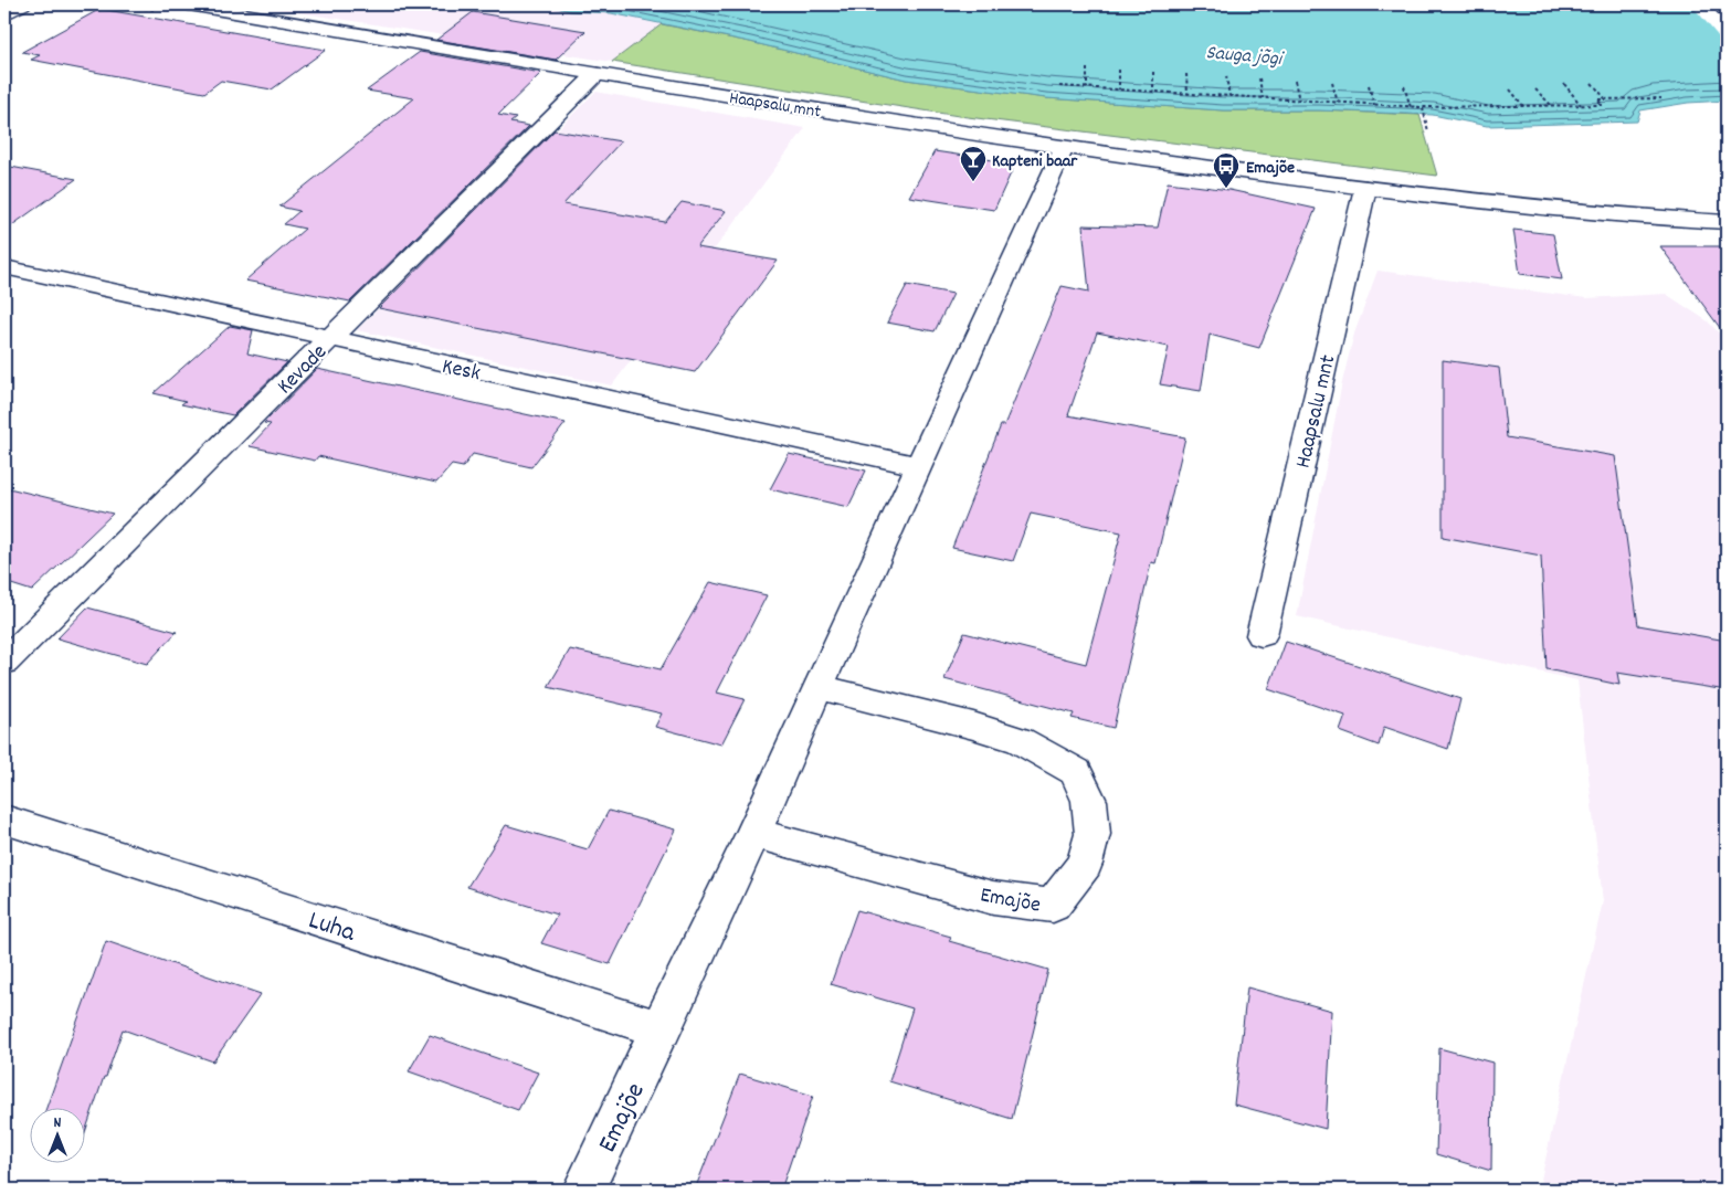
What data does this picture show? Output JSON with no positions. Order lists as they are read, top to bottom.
{
  "streets": {
    "street": [
      "Haapsalu mnt",
      "Kevade",
      "Kesk",
      "Emajõe",
      "Luha"
    ]
  },
  "crossings": [
    ["Haapsalu mnt", "Kevade"],
    ["Haapsalu mnt", "Emajõe"],
    ["Kevade", "Kesk"],
    ["Kesk", "Emajõe"],
    ["Emajõe", "Luha"]
  ],
  "water": ["Sauga jõgi"],
  "places": {
    "bar": ["Kapteni baar"],
    "bus stop": ["Emajõe"]
  },
  "north": "top"
}
